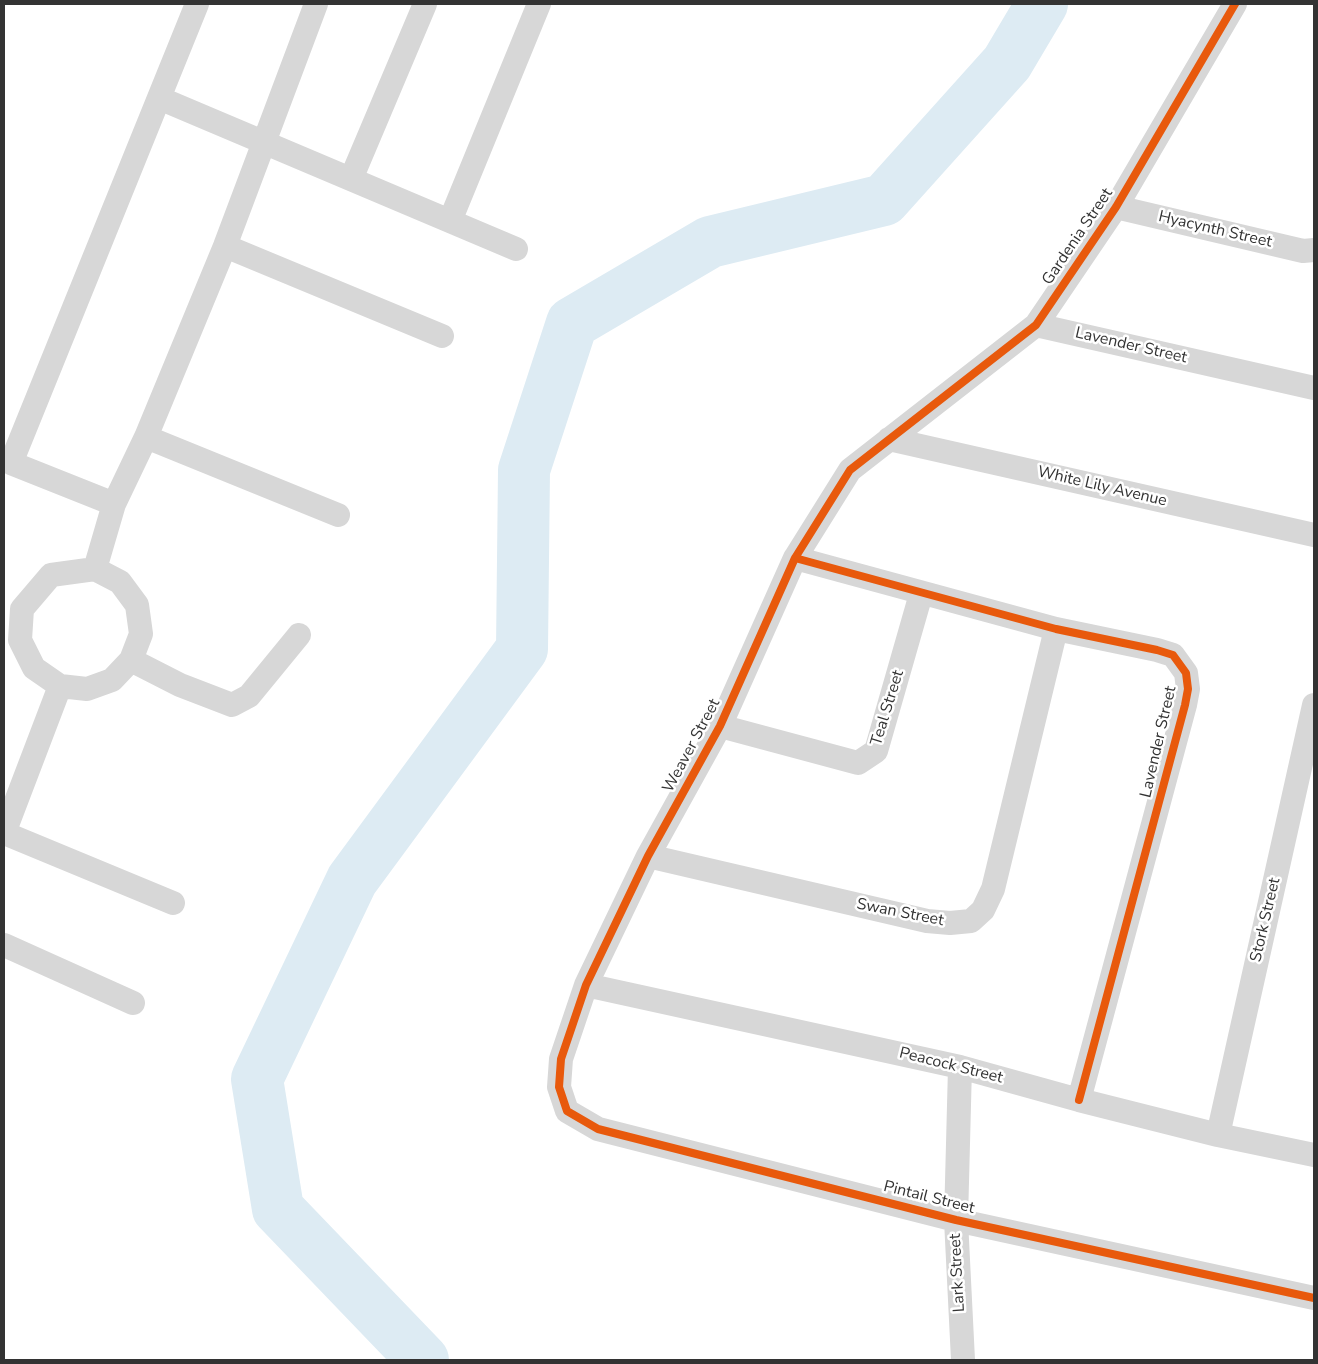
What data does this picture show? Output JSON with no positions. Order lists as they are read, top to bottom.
{
  "streets": {
    "street": [
      "Hyacynth Street",
      "Gardenia Street",
      "Lavender Street",
      "White Lily Avenue",
      "Teal Street",
      "Weaver Street",
      "Swan Street",
      "Stork Street",
      "Peacock Street",
      "Pintail Street",
      "Lark Street"
    ]
  },
  "crossings": [
    ["Hyacynth Street", "Gardenia Street"],
    ["Gardenia Street", "Lavender Street"],
    ["Gardenia Street", "White Lily Avenue"],
    ["Gardenia Street", "Weaver Street"],
    ["Lavender Street", "Teal Street"],
    ["Lavender Street", "Weaver Street"],
    ["Lavender Street", "Swan Street"],
    ["Lavender Street", "Peacock Street"],
    ["White Lily Avenue", "Weaver Street"],
    ["Teal Street", "Weaver Street"],
    ["Weaver Street", "Swan Street"],
    ["Weaver Street", "Peacock Street"],
    ["Weaver Street", "Pintail Street"],
    ["Stork Street", "Peacock Street"],
    ["Peacock Street", "Lark Street"],
    ["Pintail Street", "Lark Street"]
  ]
}
